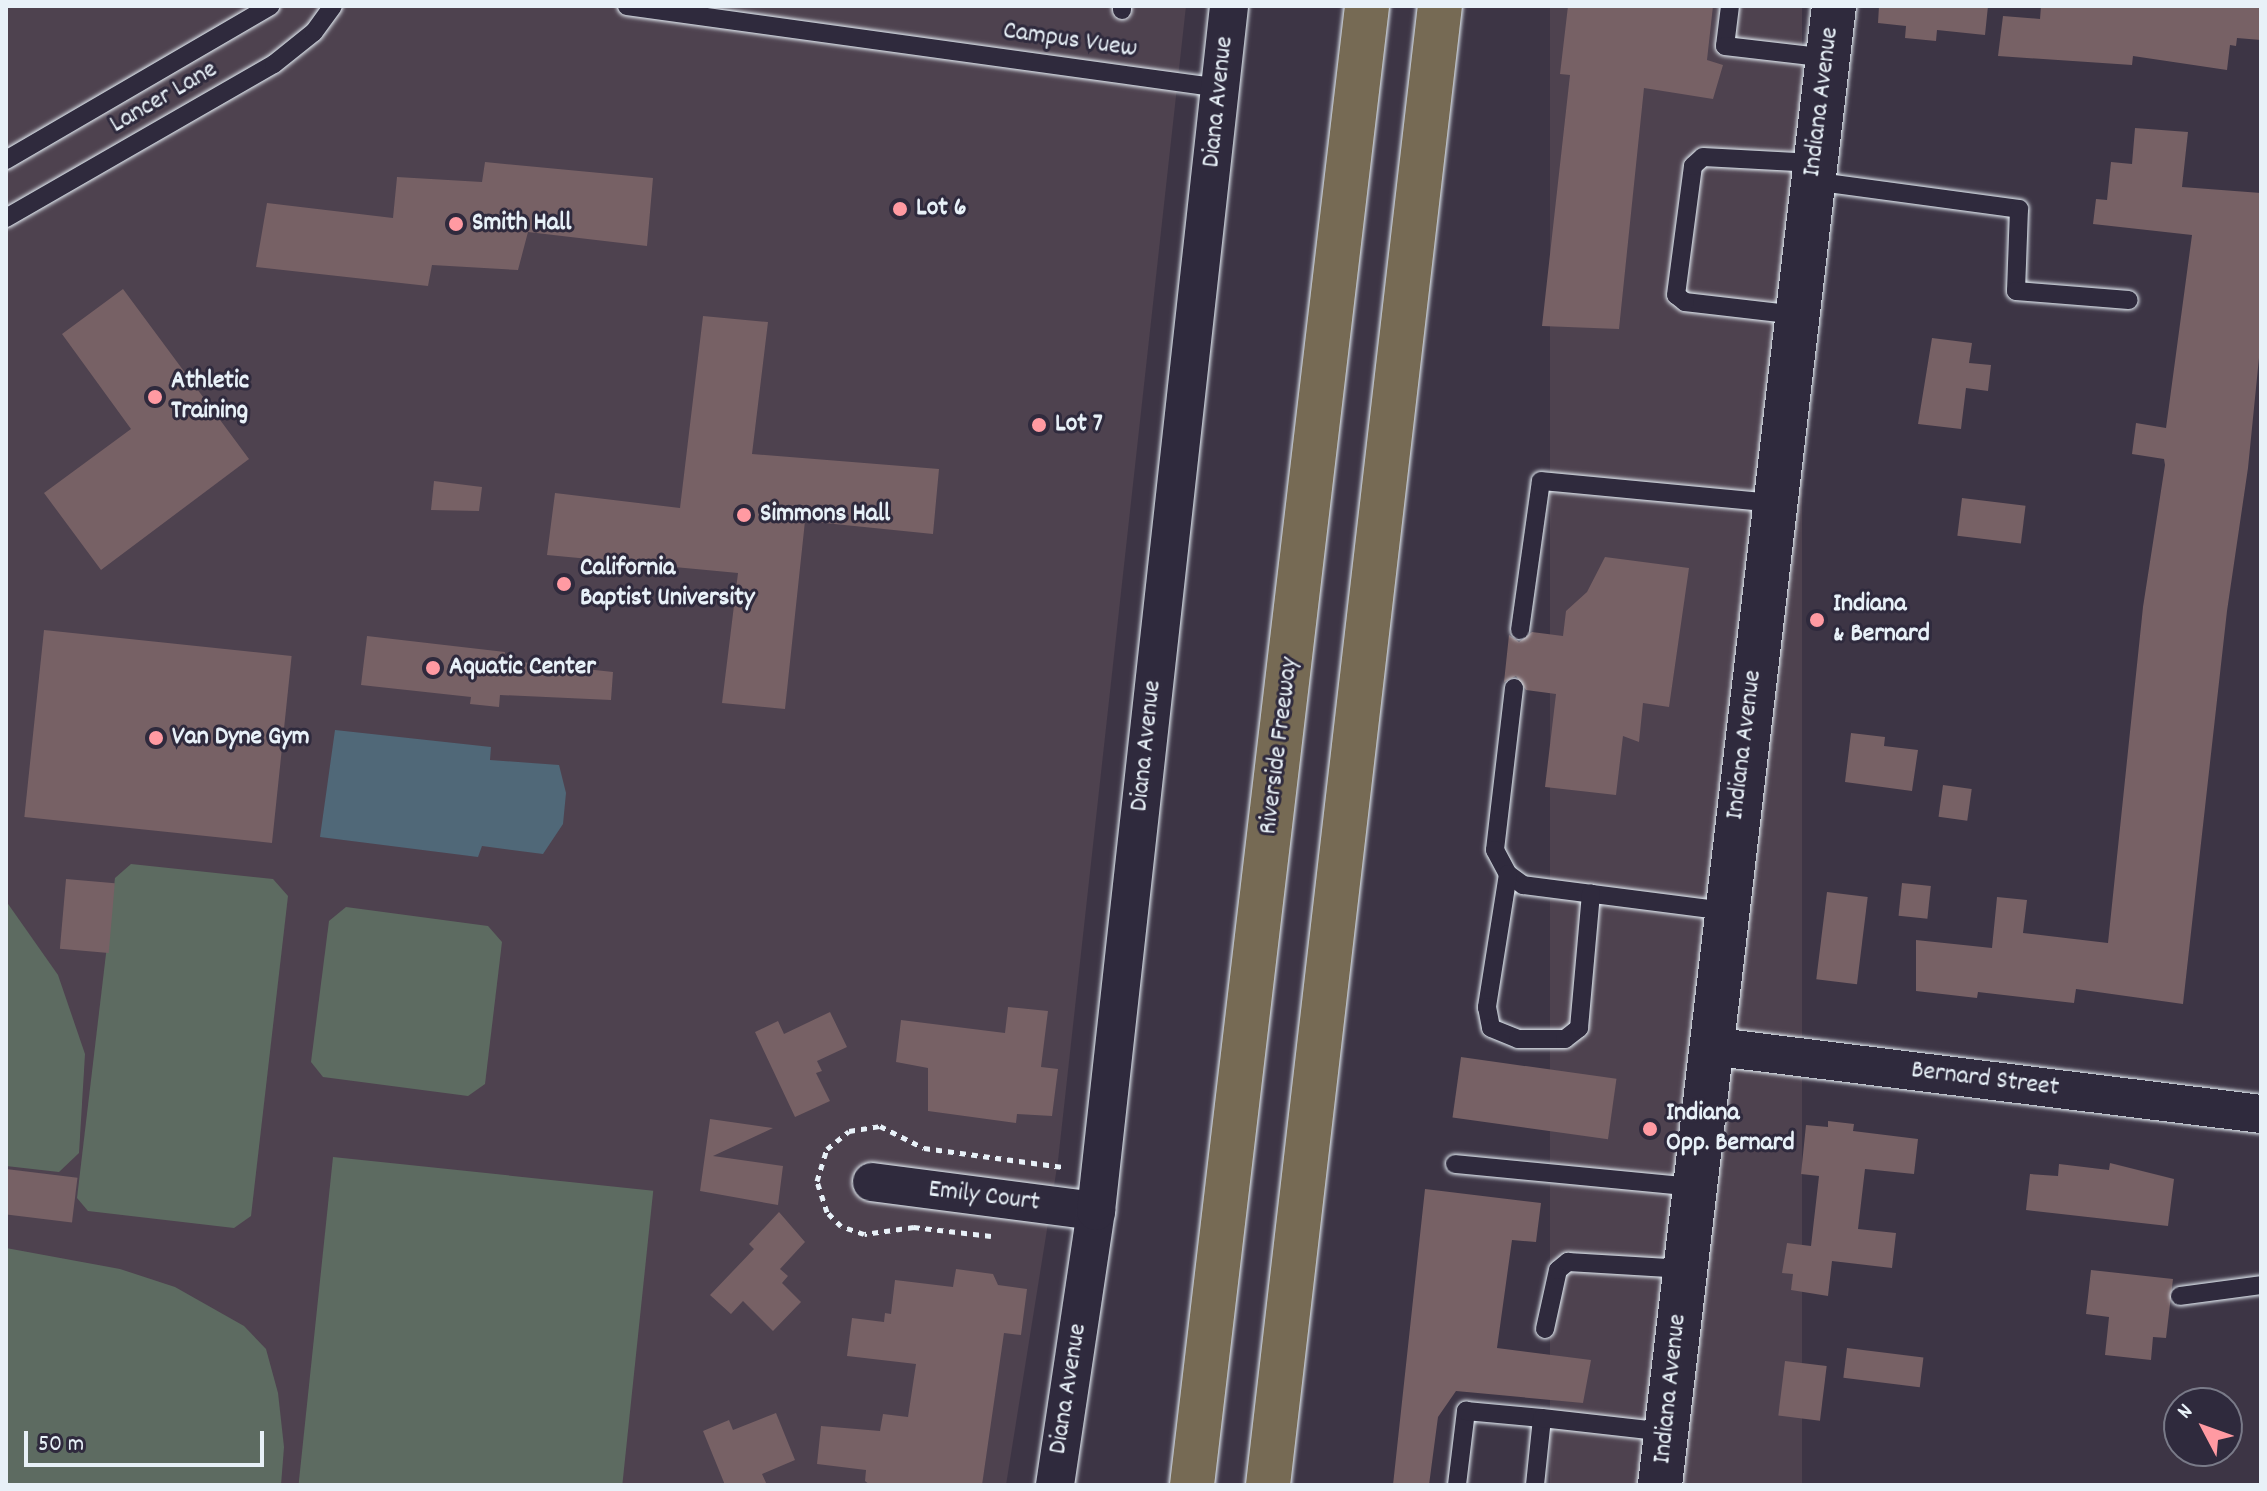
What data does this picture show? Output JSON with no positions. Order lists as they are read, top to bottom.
{
  "streets": {
    "highway": ["Riverside Freeway"],
    "street": [
      "Diana Avenue",
      "Indiana Avenue",
      "Bernard Street",
      "Emily Court"
    ],
    "lane": ["Campus Vuew", "Lancer Lane"]
  },
  "crossings": [
    ["Campus Vuew", "Diana Avenue"],
    ["Diana Avenue", "Emily Court"],
    ["Indiana Avenue", "Bernard Street"]
  ],
  "places": [
    "Lot 6",
    "Smith Hall",
    "Athletic Training",
    "Lot 7",
    "Simmons Hall",
    "California Baptist University",
    "Indiana & Bernard",
    "Aquatic Center",
    "Van Dyne Gym",
    "Indiana Opp. Bernard"
  ],
  "scale_bar": "50 m",
  "north": "top left"
}
